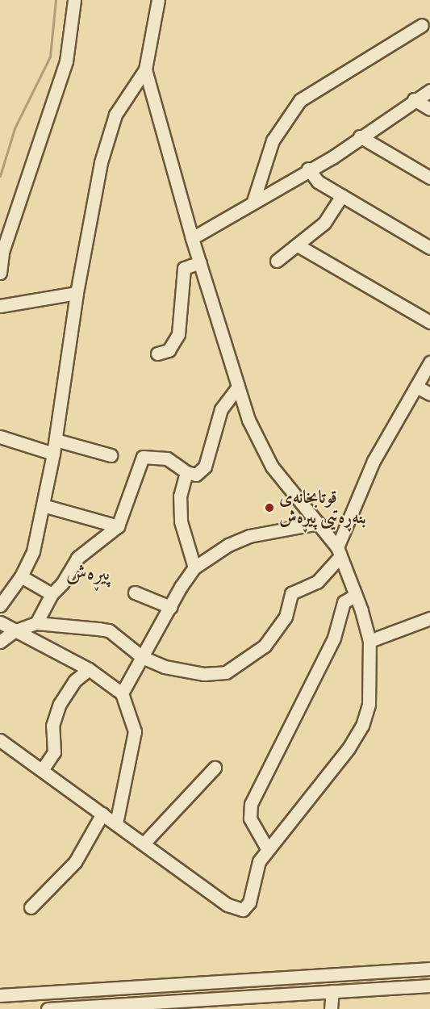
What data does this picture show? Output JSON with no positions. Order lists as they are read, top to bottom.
{
  "districts": ["پیڕەش"],
  "places": ["قوتابخانەی بنەڕەتیی پیڕەش"]
}
